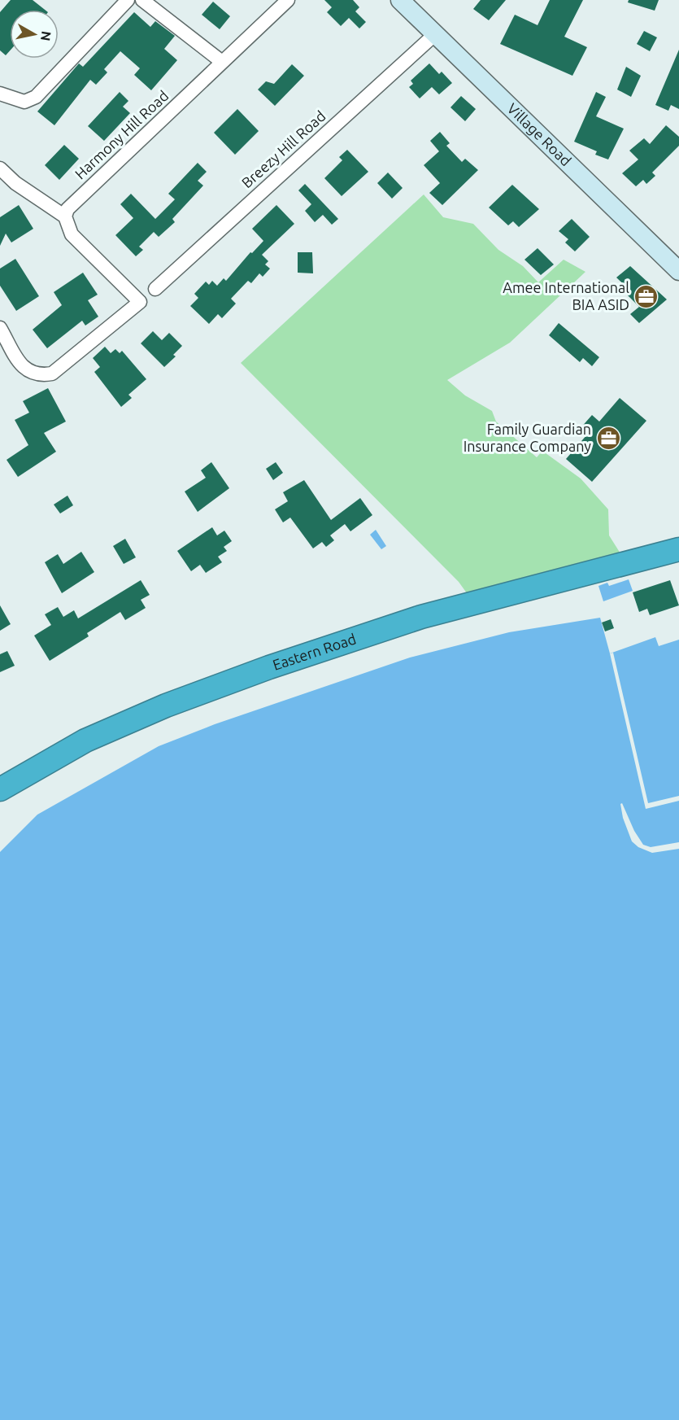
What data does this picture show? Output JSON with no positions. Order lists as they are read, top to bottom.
{
  "streets": {
    "highway": ["Eastern Road"],
    "main road": ["Village Road"],
    "street": ["Harmony Hill Road", "Breezy Hill Road"]
  },
  "crossings": [
    ["Village Road", "Breezy Hill Road"]
  ],
  "places": {
    "office": ["Amee International BIA ASID", "Family Guardian Insurance Company"]
  },
  "north": "right"
}
